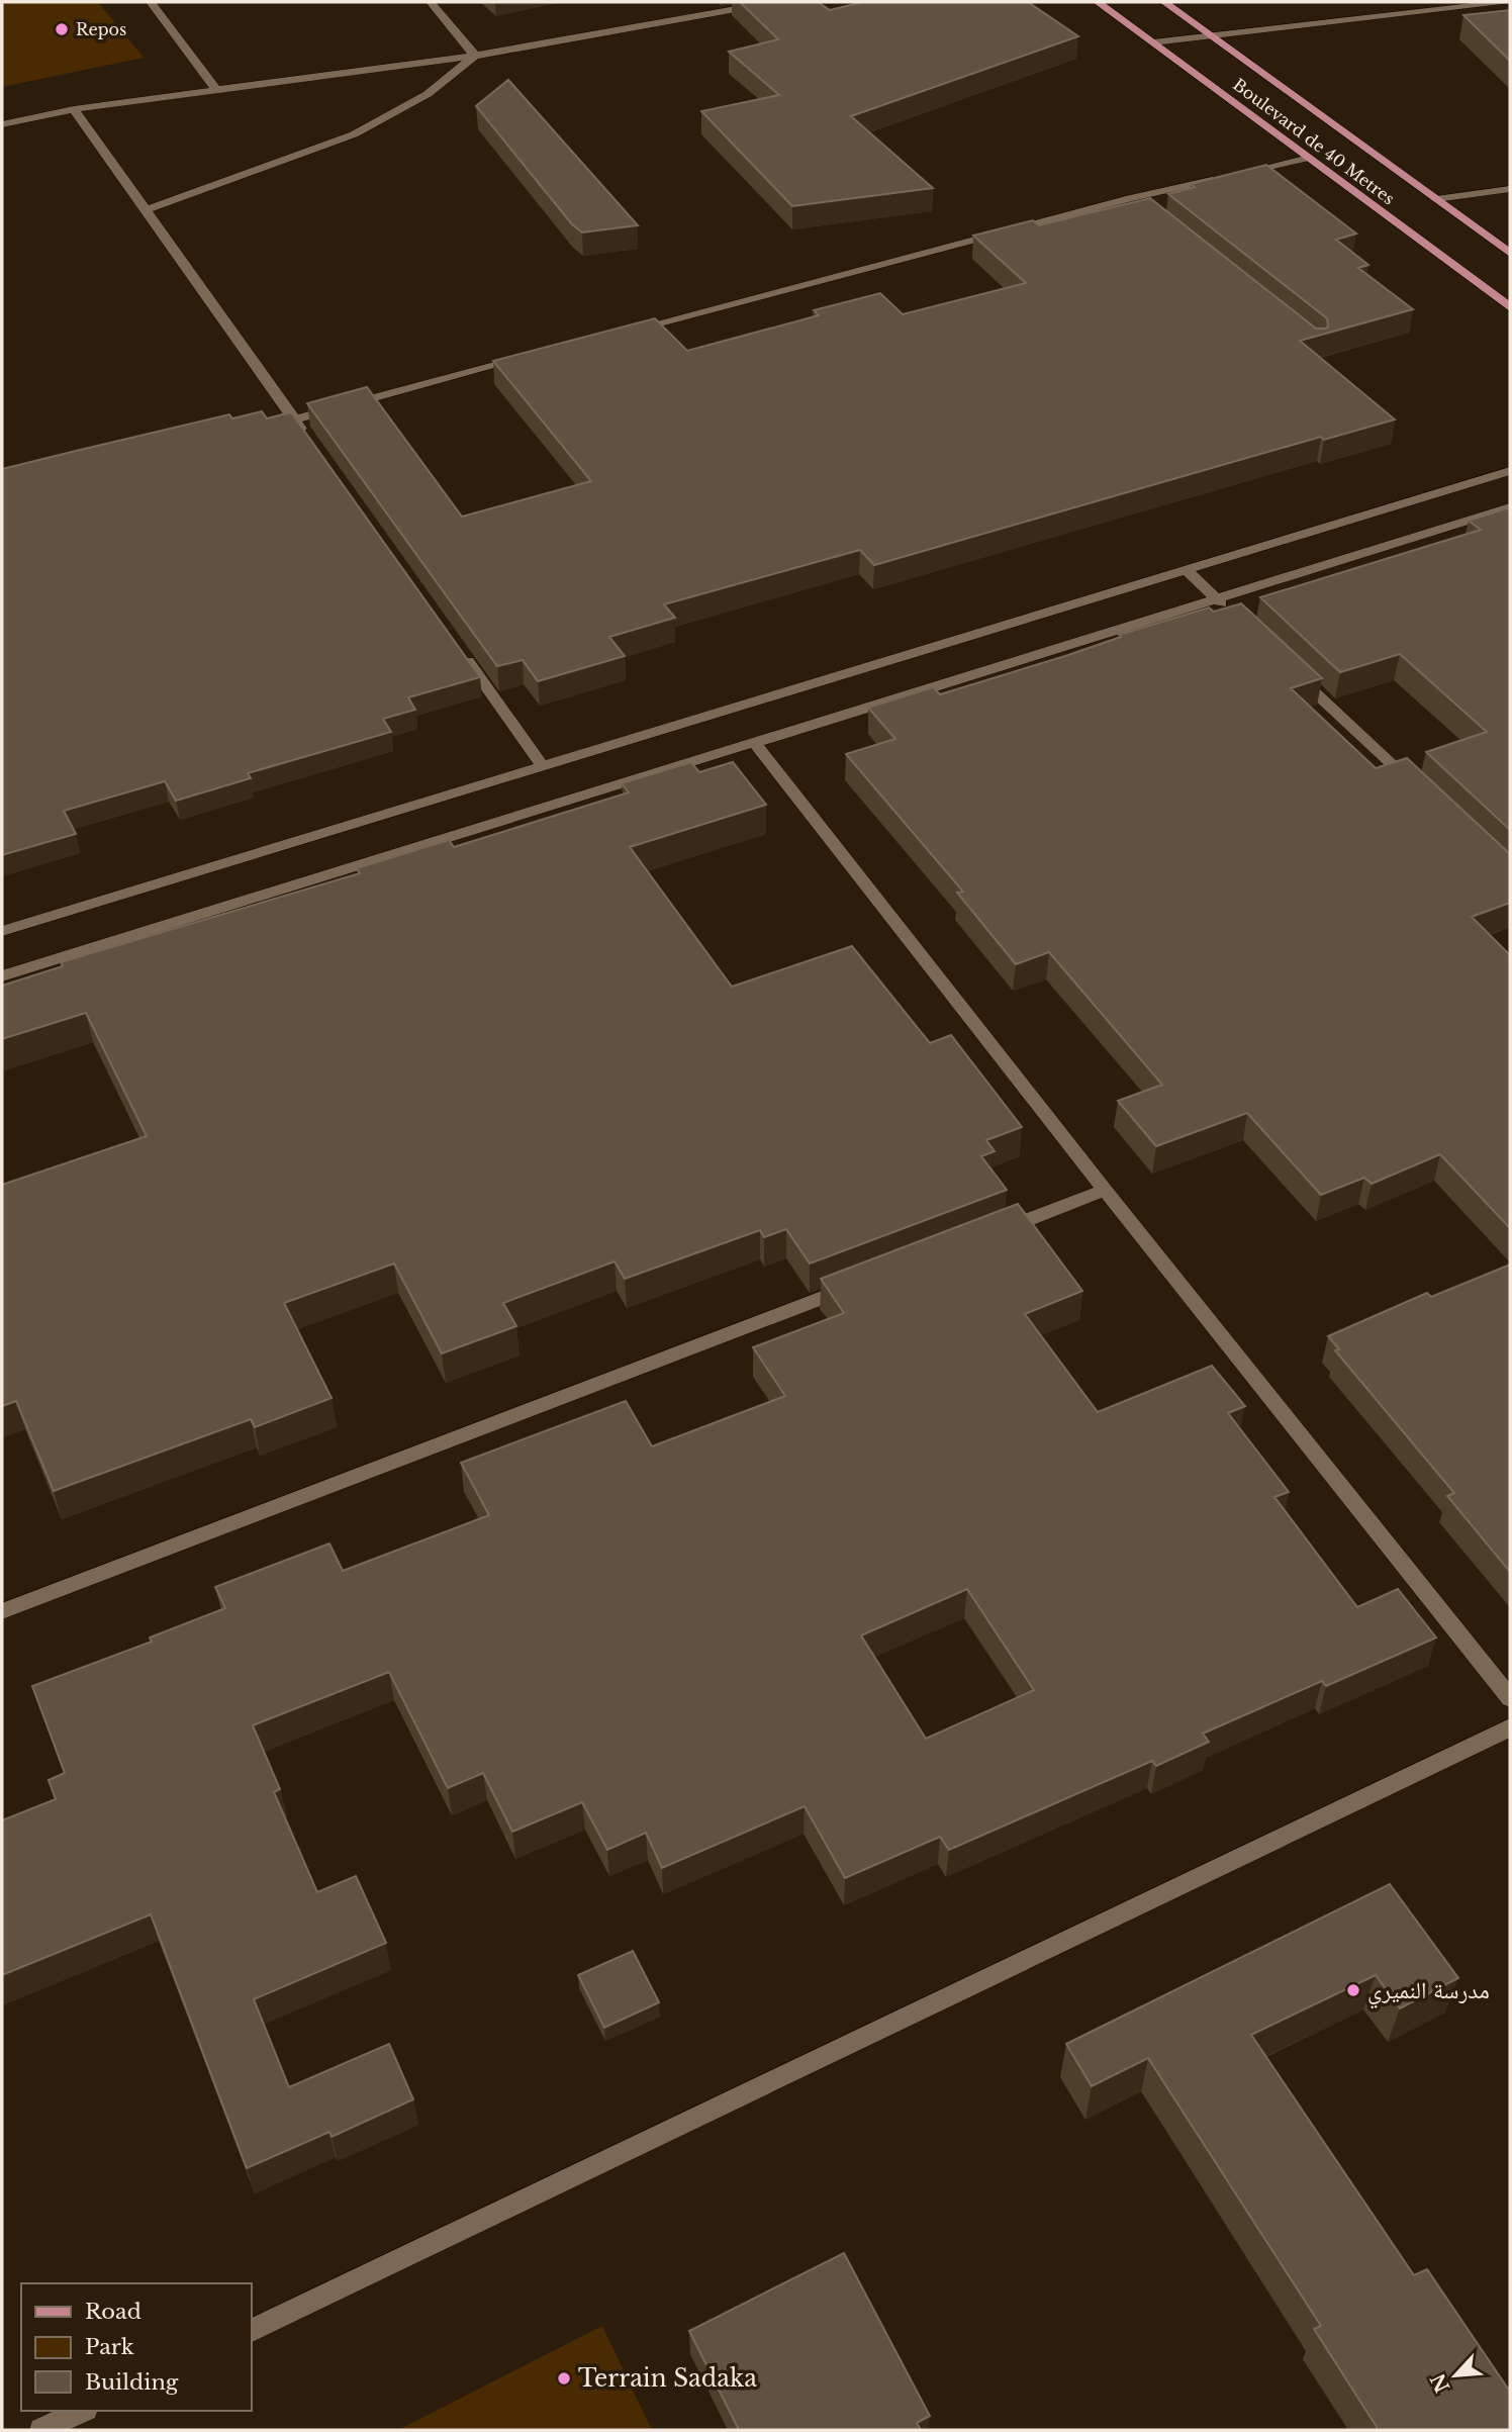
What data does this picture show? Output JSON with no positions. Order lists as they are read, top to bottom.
{
  "streets": {
    "main road": ["Boulevard de 40 Metres"]
  },
  "places": ["Repos", "مدرسة النميري", "Terrain Sadaka"],
  "legend": ["Road", "Park", "Building"],
  "north": "bottom left"
}
